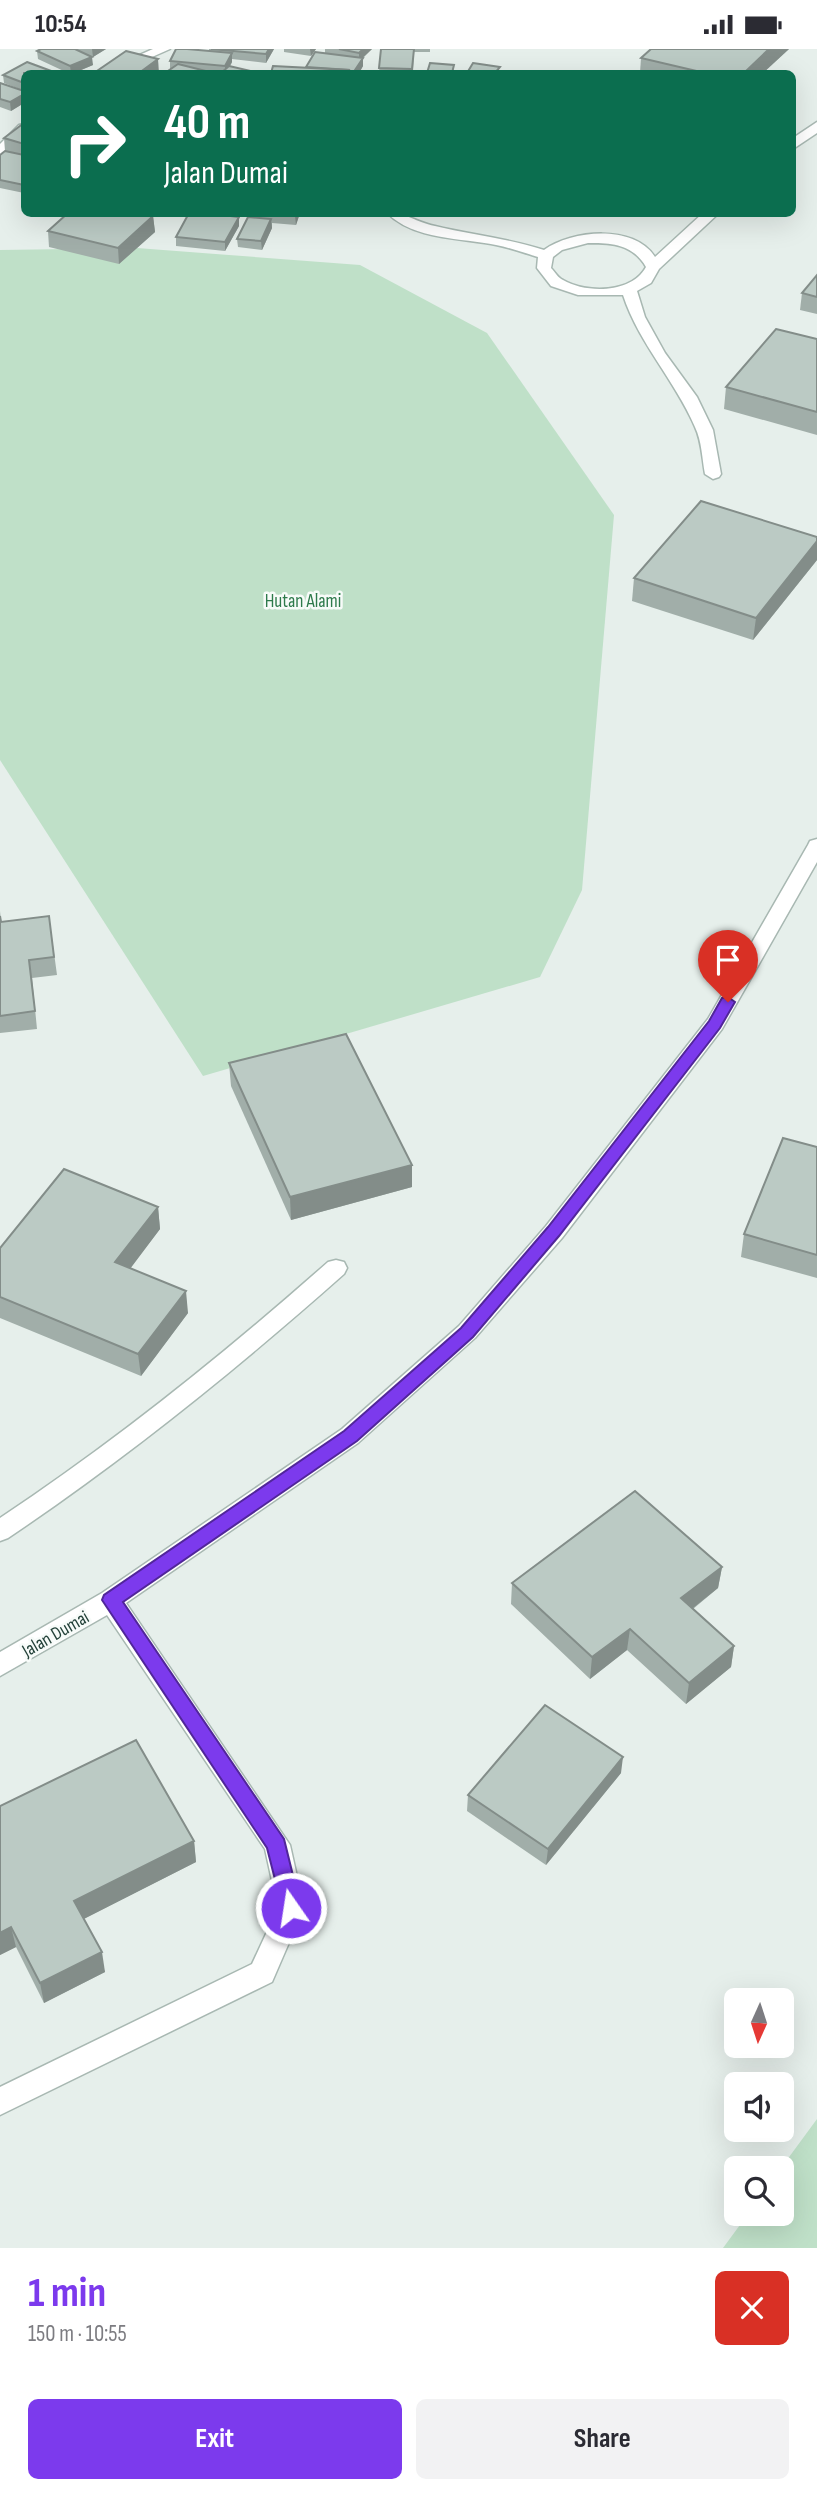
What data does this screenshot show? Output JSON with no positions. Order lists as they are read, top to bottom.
{
  "streets": {
    "street": ["Jalan Dumai"]
  },
  "parks": ["Hutan Alami"],
  "north": "bottom",
  "page": {
    "status": "10:54",
    "turn": ["40 m", "Jalan Dumai"],
    "heading": ["1 min", "150 m · 10:55"],
    "buttons": ["Exit", "Share"]
  }
}
